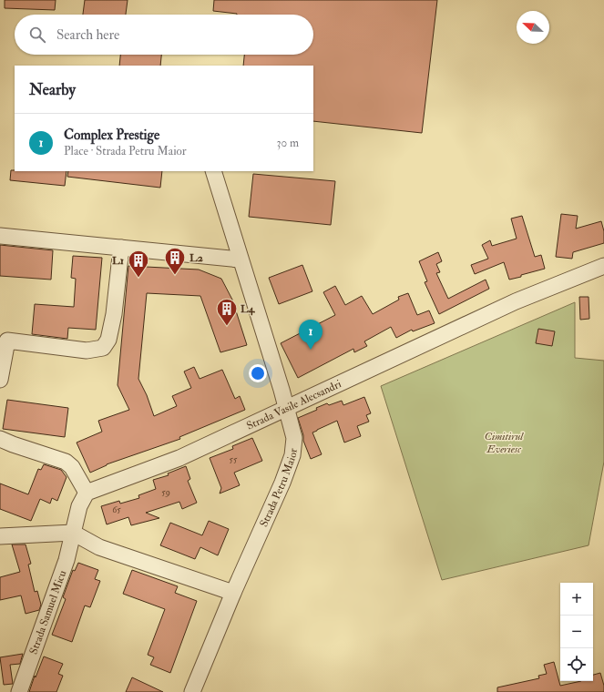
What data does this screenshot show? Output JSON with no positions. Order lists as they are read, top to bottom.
{
  "streets": {
    "street": ["Strada Vasile Alecsandri", "Strada Petru Maior", "Strada Samuel Micu"]
  },
  "crossings": [
    ["Strada Vasile Alecsandri", "Strada Petru Maior"]
  ],
  "parks": ["Cimitirul Everiesc"],
  "places": {
    "building": ["L2", "L1", "L4"]
  },
  "house_numbers": ["55", "59", "65"],
  "north": "top left",
  "page": {
    "search": "Search here",
    "heading": "Nearby",
    "list": [
      {
        "mark": "1",
        "name": "Complex Prestige",
        "note": "Place · Strada Petru Maior",
        "value": "30 m"
      }
    ],
    "pins": "1",
    "map_buttons": ["+", "−"]
  }
}
